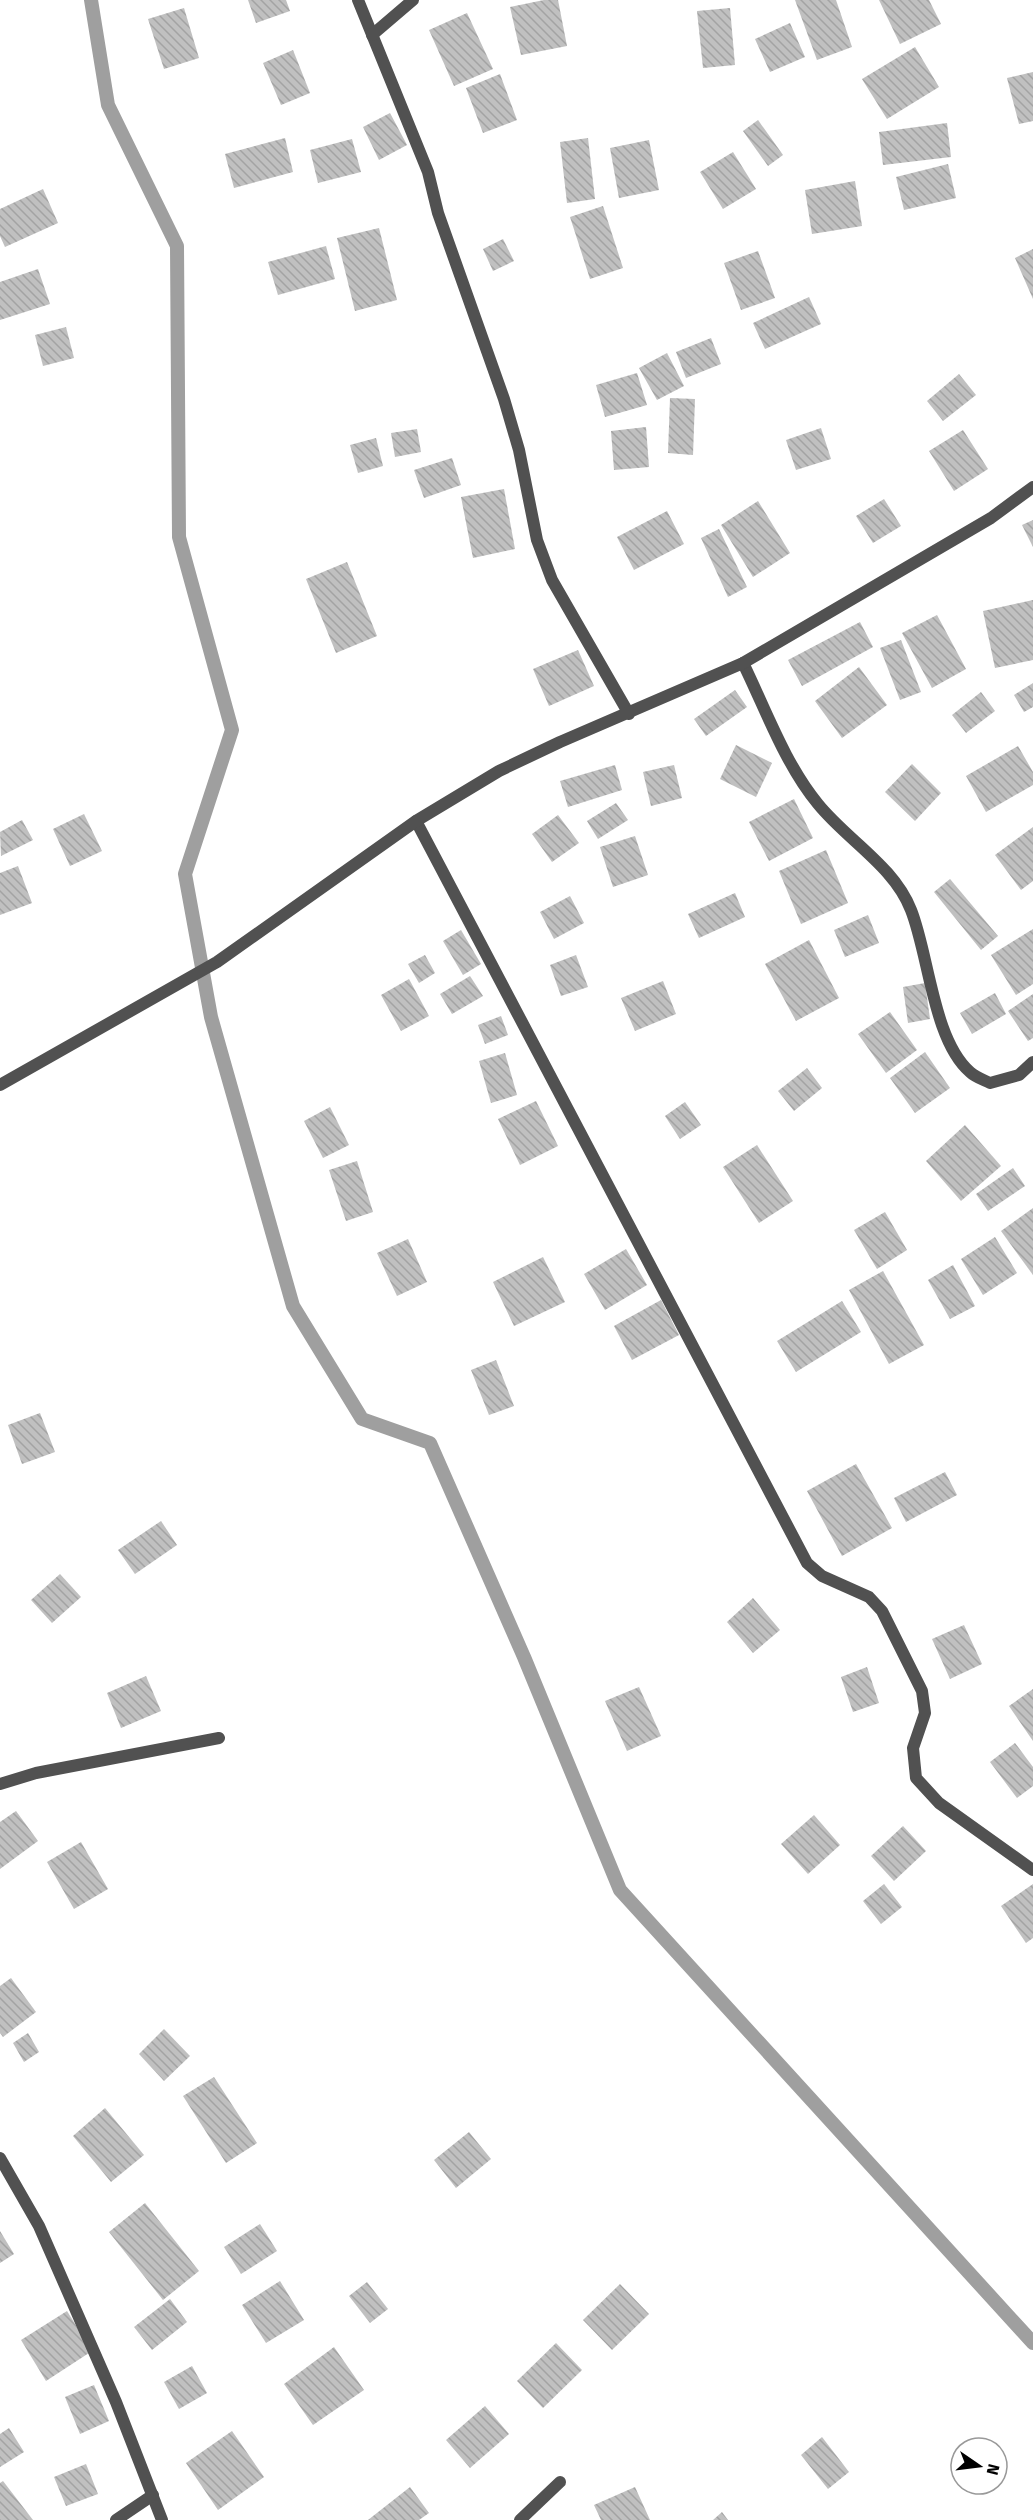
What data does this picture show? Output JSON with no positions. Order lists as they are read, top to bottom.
{
  "north": "right"
}
